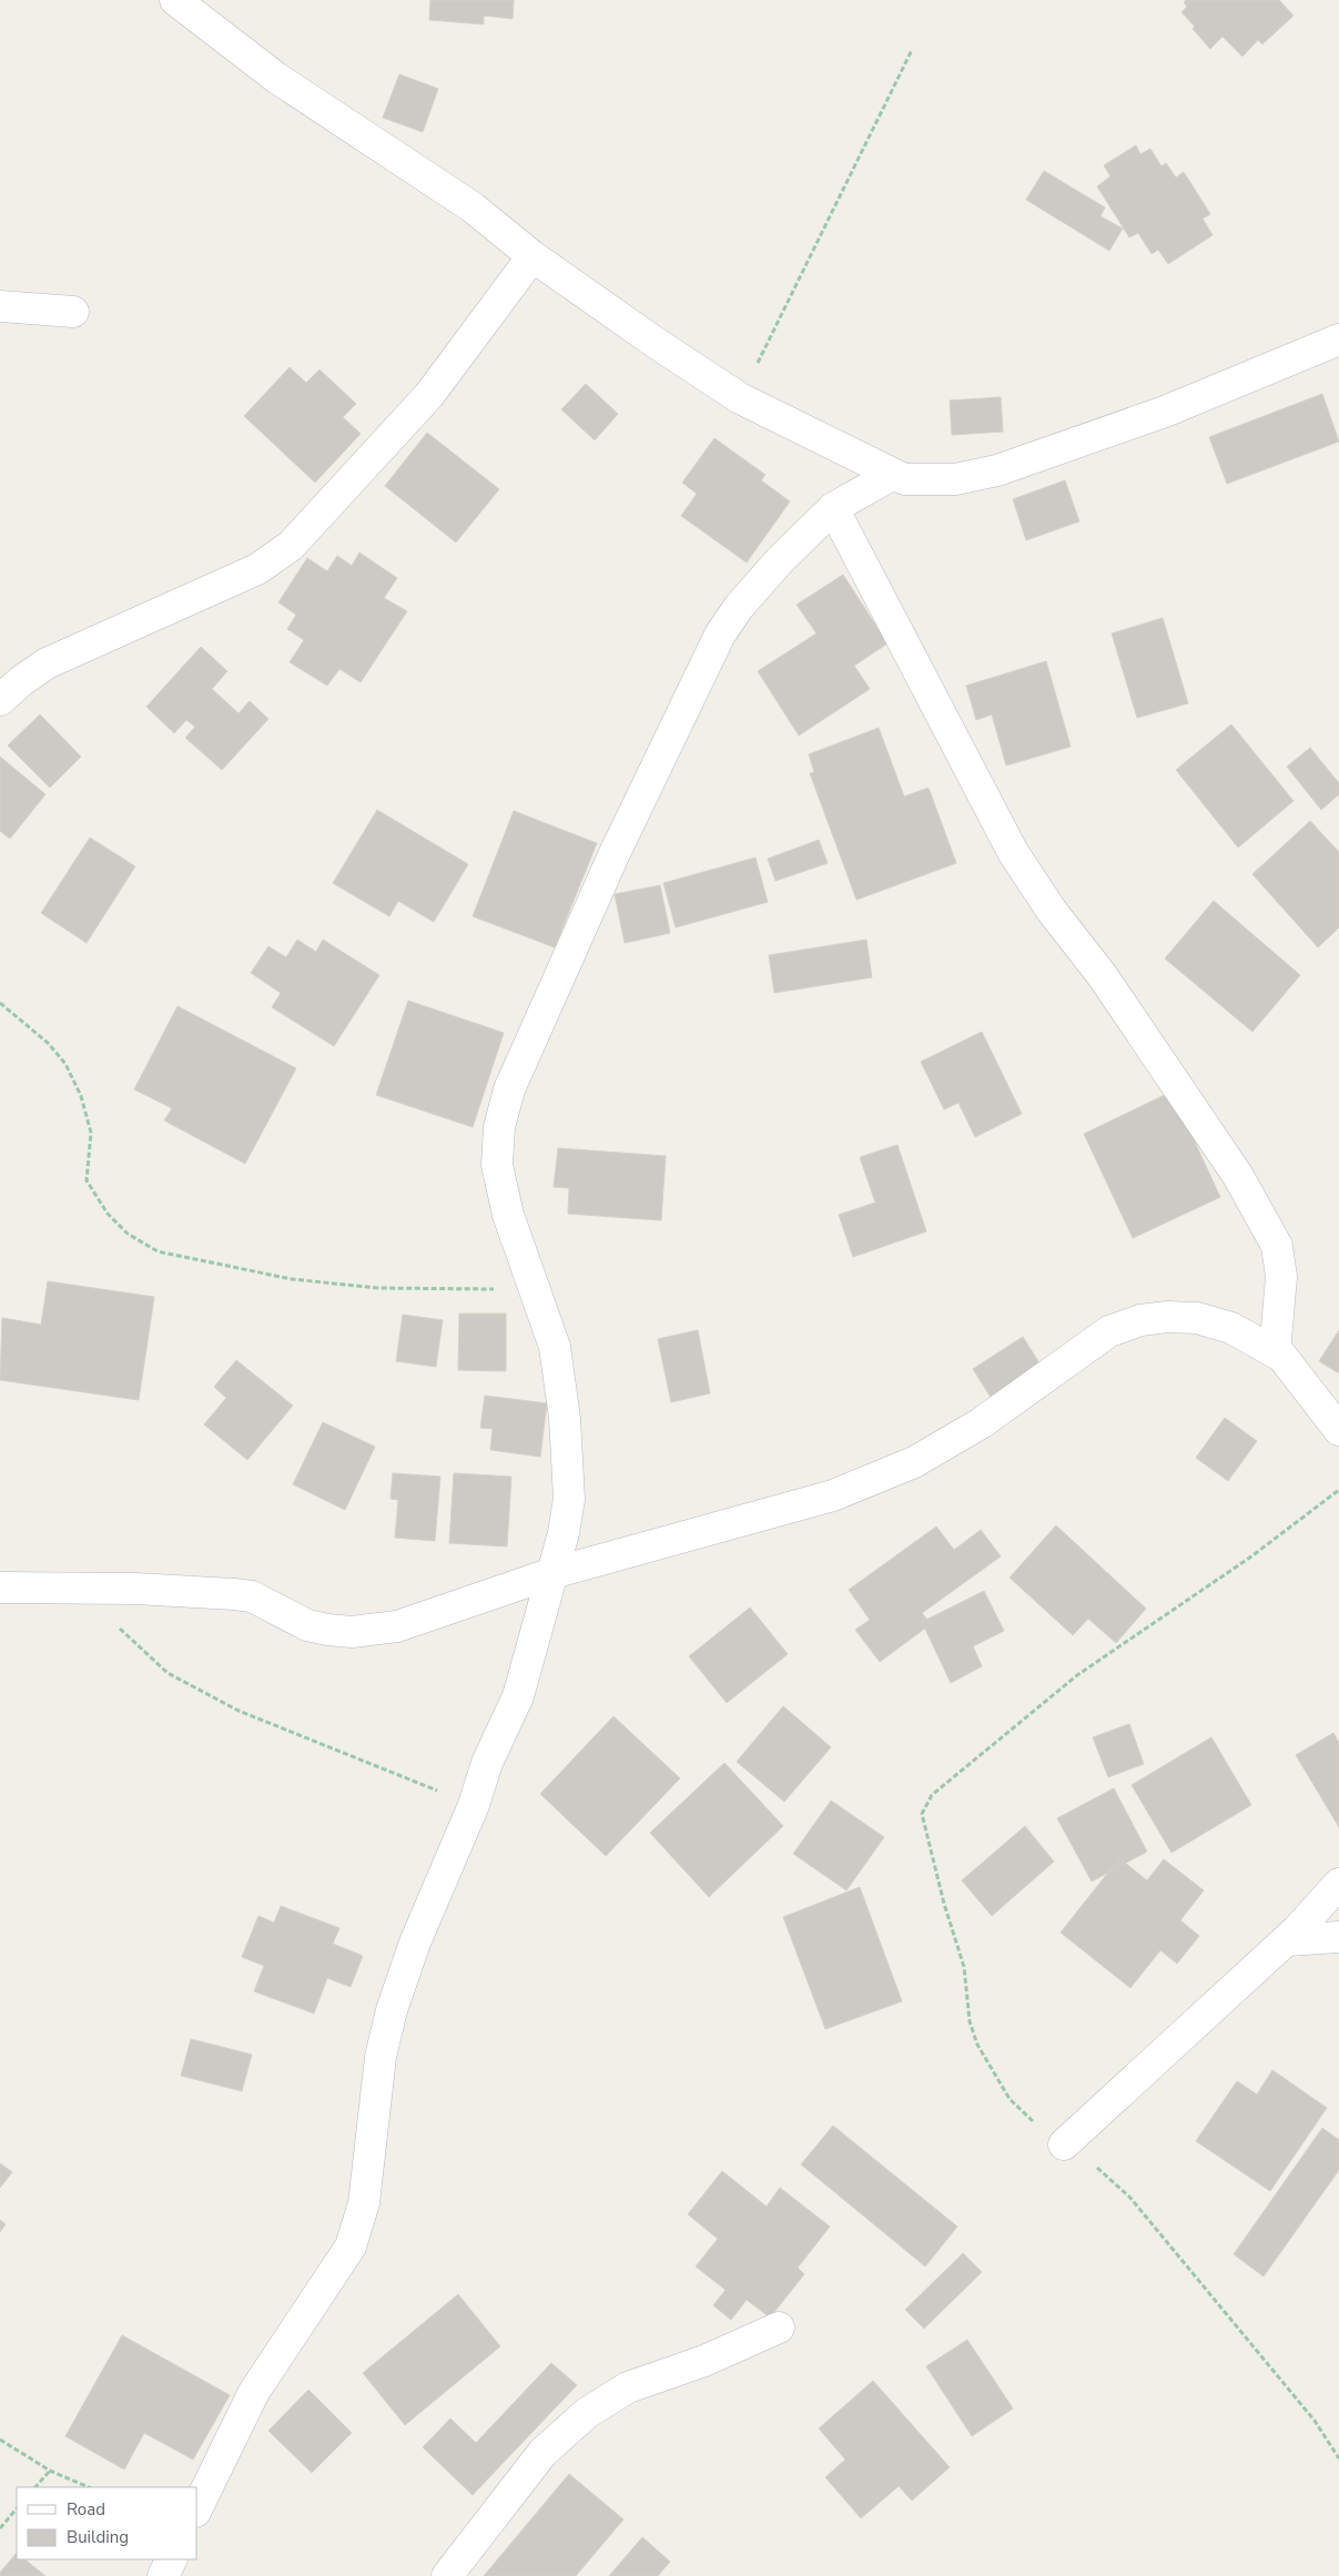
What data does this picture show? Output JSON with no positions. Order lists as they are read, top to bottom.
{
  "legend": ["Road", "Building"]
}
